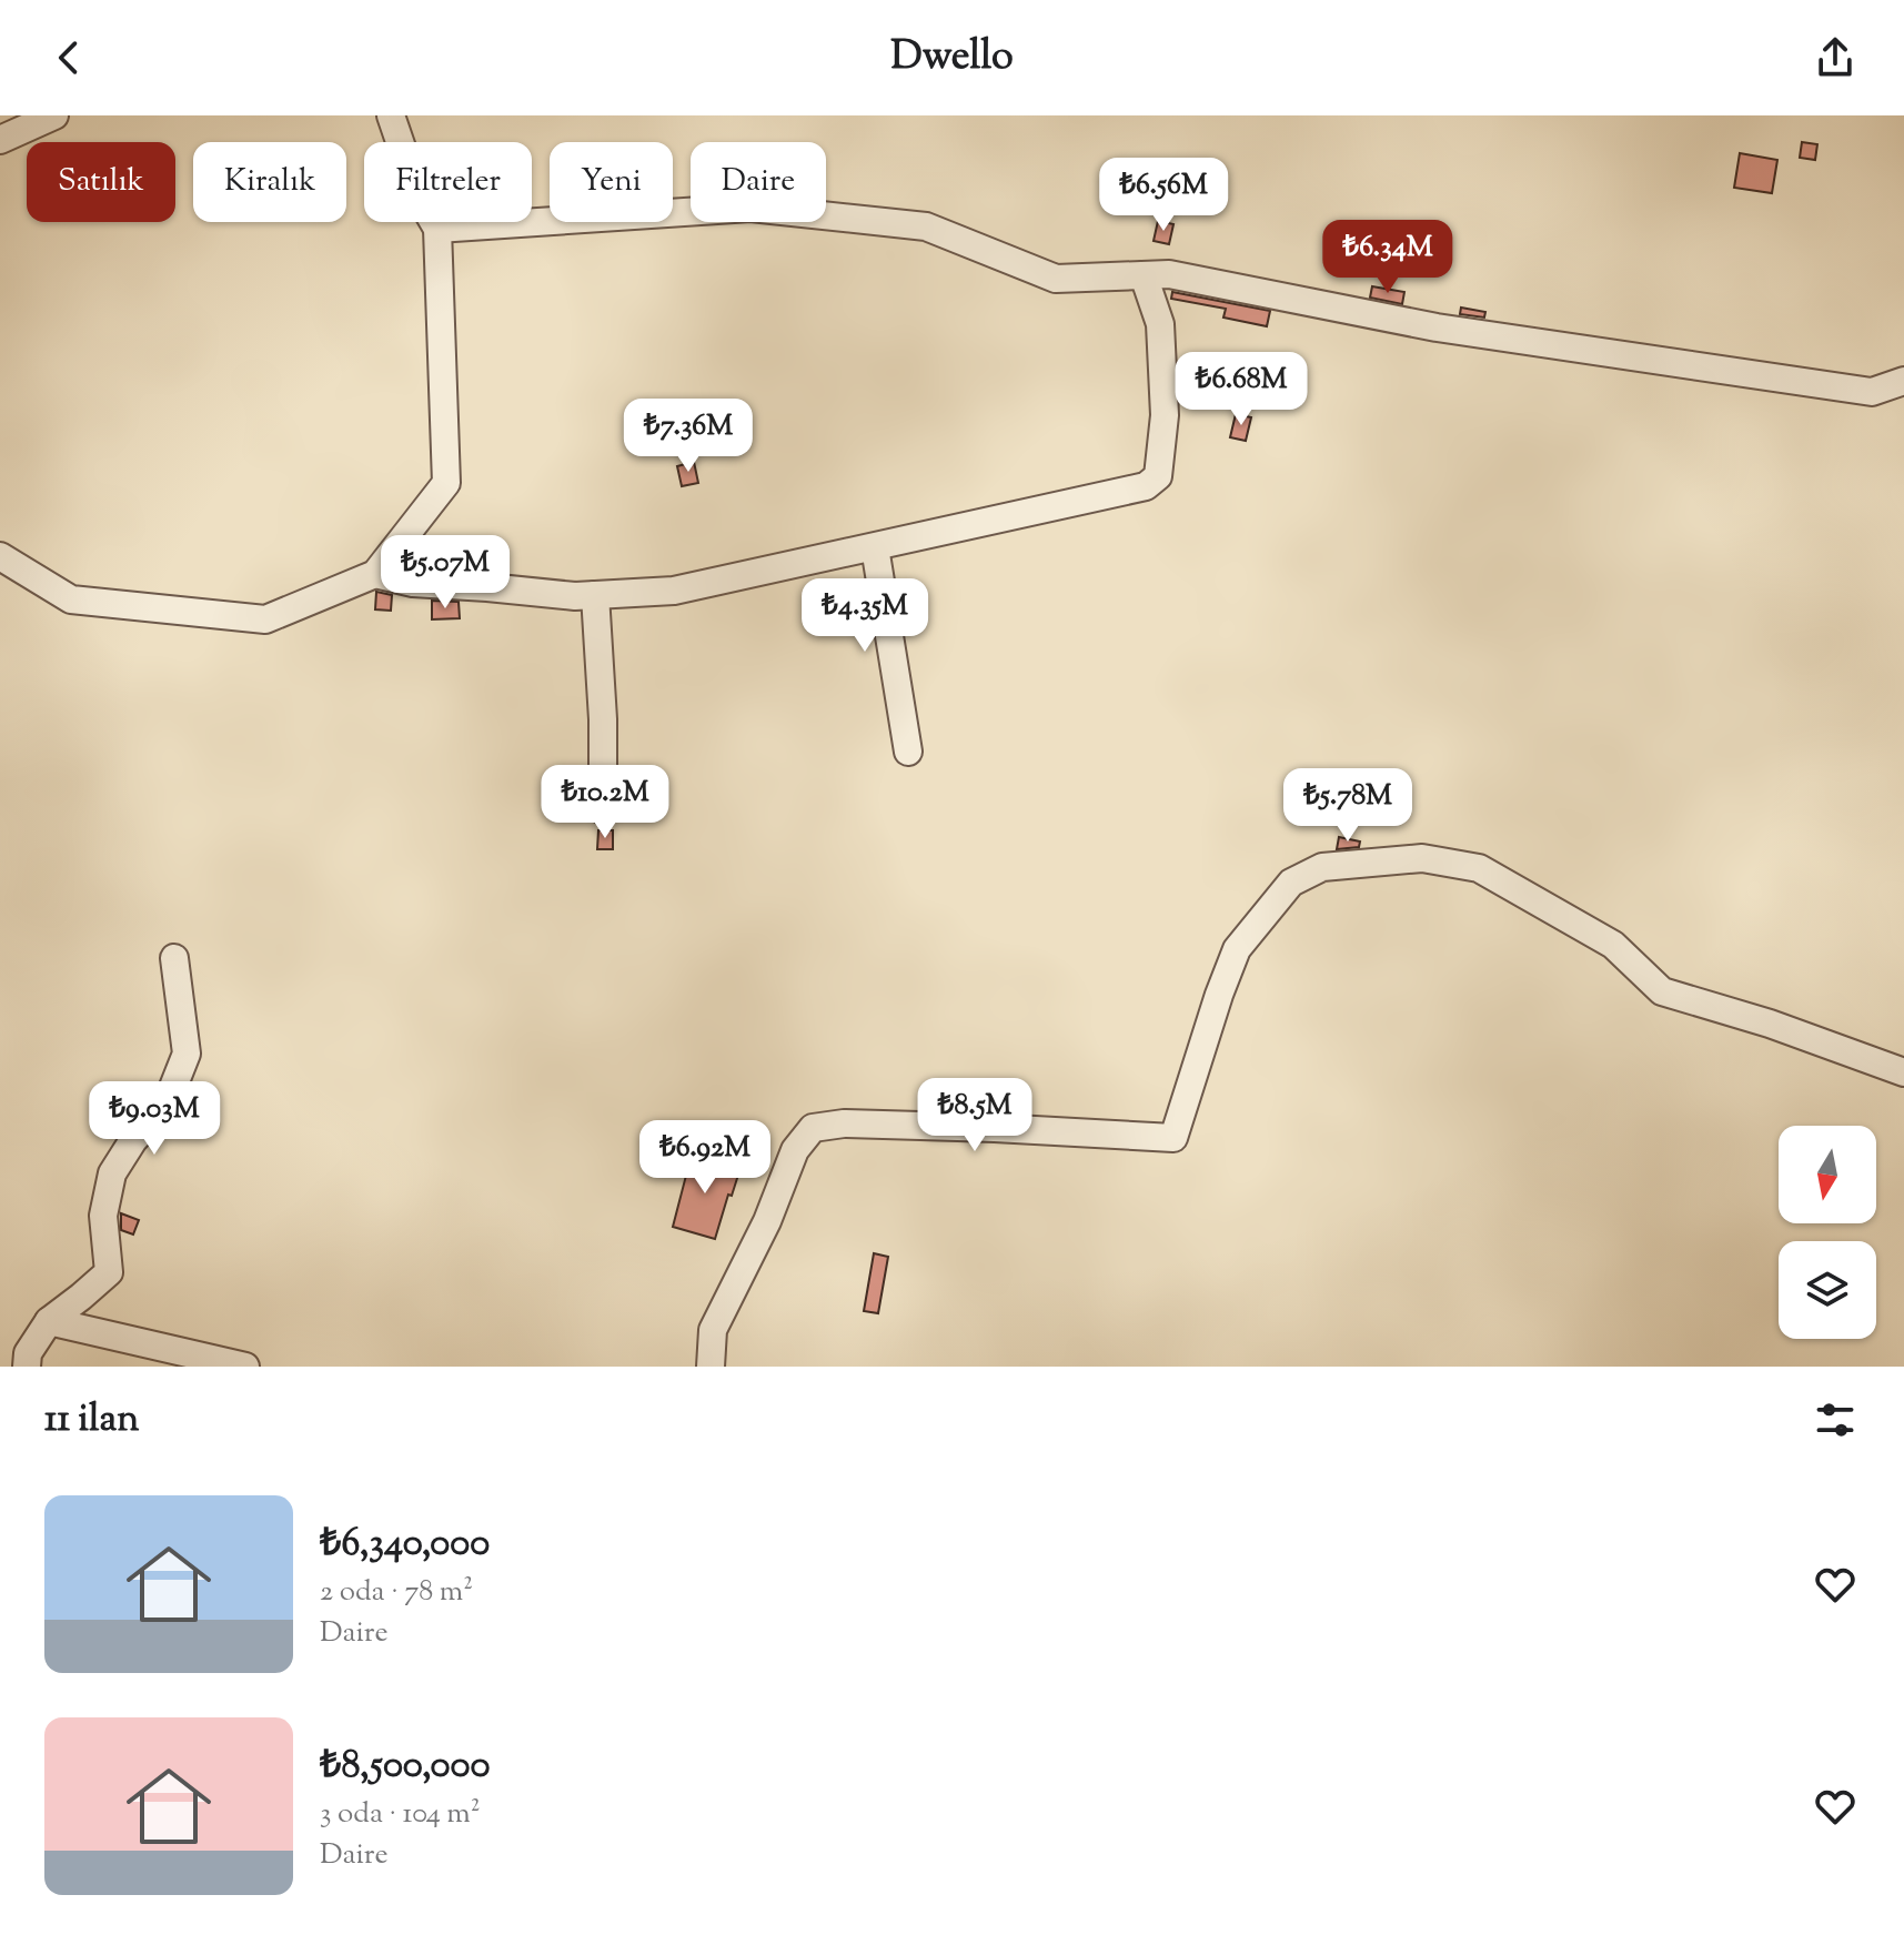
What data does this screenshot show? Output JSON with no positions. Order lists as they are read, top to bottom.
{
  "north": "bottom",
  "page": {
    "header": "Dwello",
    "chip": [
      "Satılık",
      "Kiralık",
      "Filtreler",
      "Yeni",
      "Daire"
    ],
    "price": [
      "₺6.56M",
      "₺6.34M",
      "₺6.68M",
      "₺7.36M",
      "₺5.07M",
      "₺4.35M",
      "₺10.2M",
      "₺5.78M",
      "₺8.5M",
      "₺9.03M",
      "₺6.92M"
    ],
    "heading": "11 ilan",
    "list": [
      {
        "name": "₺6,340,000",
        "note": "2 oda · 78 m² · Daire"
      },
      {
        "name": "₺8,500,000",
        "note": "3 oda · 104 m² · Daire"
      }
    ]
  }
}
